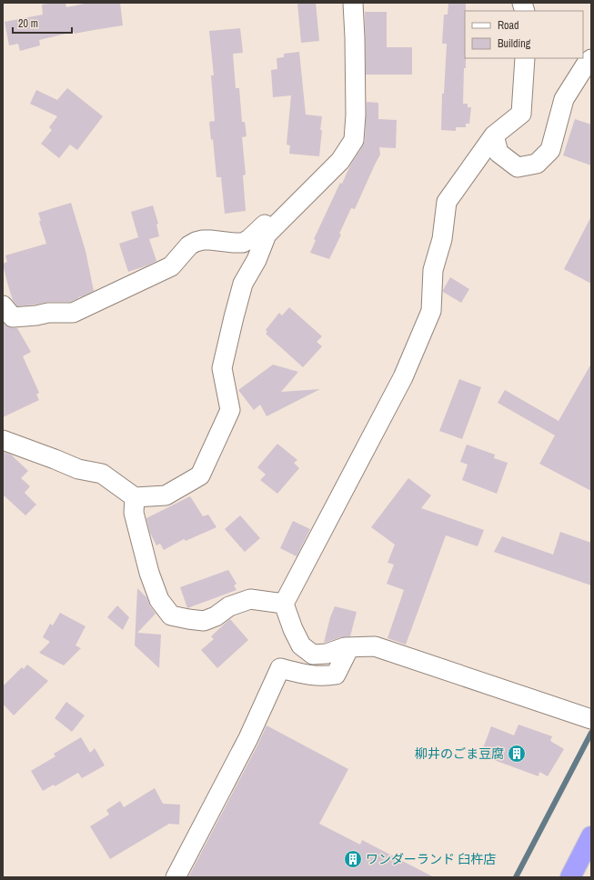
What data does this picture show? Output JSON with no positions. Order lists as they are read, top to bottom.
{
  "places": {
    "building": ["柳井のごま豆腐", "ワンダーランド 臼杵店"]
  },
  "legend": ["Road", "Building"],
  "scale_bar": "20 m"
}
